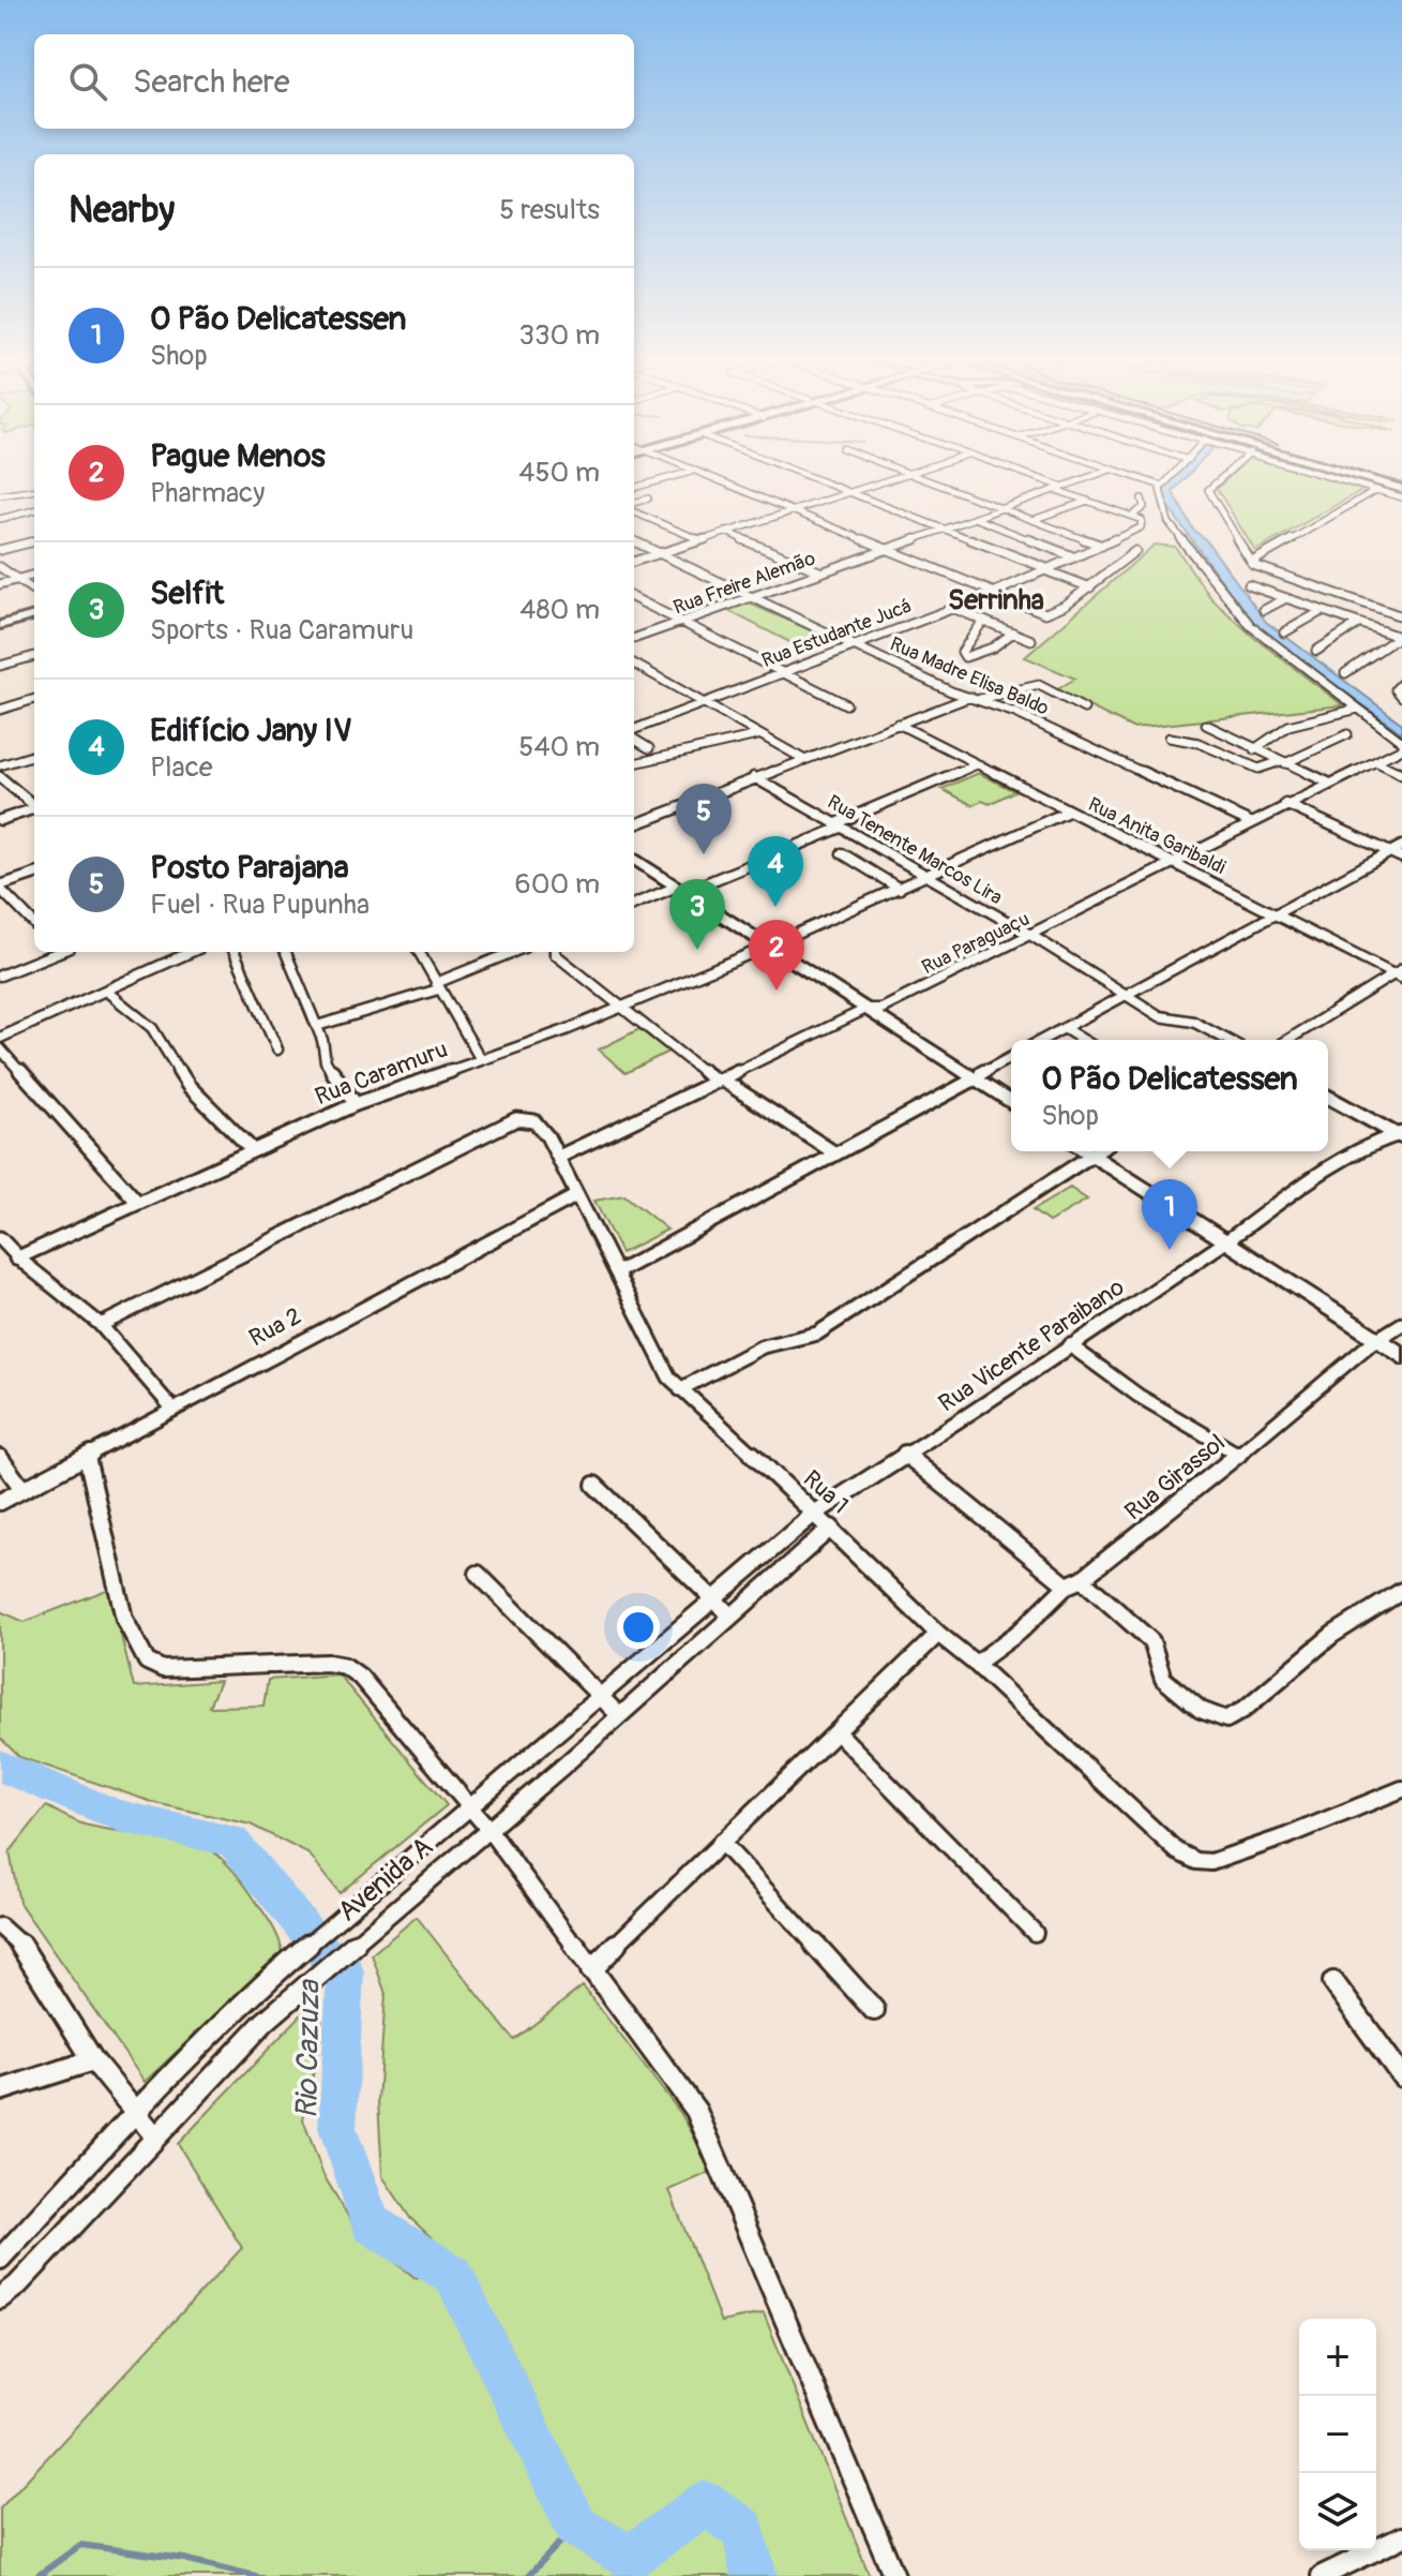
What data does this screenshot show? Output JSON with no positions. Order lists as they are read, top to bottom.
{
  "streets": {
    "street": [
      "Rua Freire Alemão",
      "Rua Estudante Jucá",
      "Rua Madre Elisa Baldo",
      "Rua Anita Garibaldi",
      "Rua Tenente Marcos Lira",
      "Rua Paraguaçu",
      "Rua Caramuru",
      "Rua 2",
      "Rua Vicente Paraibano",
      "Rua Girassol",
      "Rua 1",
      "Avenida A"
    ]
  },
  "crossings": [
    ["Rua Freire Alemão", "Rua Madre Elisa Baldo"],
    ["Rua Estudante Jucá", "Rua Madre Elisa Baldo"],
    ["Rua Madre Elisa Baldo", "Rua Paraguaçu"],
    ["Rua Anita Garibaldi", "Rua Paraguaçu"],
    ["Rua Anita Garibaldi", "Rua Caramuru"],
    ["Rua Tenente Marcos Lira", "Rua Paraguaçu"],
    ["Rua Tenente Marcos Lira", "Rua Caramuru"],
    ["Rua Paraguaçu", "Rua 1"],
    ["Rua 2", "Rua 1"],
    ["Rua Vicente Paraibano", "Rua 1"],
    ["Rua Vicente Paraibano", "Avenida A"],
    ["Rua Girassol", "Rua 1"],
    ["Rua 1", "Avenida A"]
  ],
  "districts": ["Serrinha"],
  "water": ["Rio Cazuza"],
  "page": {
    "search": "Search here",
    "heading": ["Nearby", "5 results"],
    "list": [
      {
        "mark": "1",
        "name": "O Pão Delicatessen",
        "note": "Shop",
        "value": "330 m"
      },
      {
        "mark": "2",
        "name": "Pague Menos",
        "note": "Pharmacy",
        "value": "450 m"
      },
      {
        "mark": "3",
        "name": "Selfit",
        "note": "Sports · Rua Caramuru",
        "value": "480 m"
      },
      {
        "mark": "4",
        "name": "Edifício Jany IV",
        "note": "Place",
        "value": "540 m"
      },
      {
        "mark": "5",
        "name": "Posto Parajana",
        "note": "Fuel · Rua Pupunha",
        "value": "600 m"
      }
    ],
    "pins": [
      "5",
      "4",
      "3",
      "2",
      "1"
    ],
    "popup": ["O Pão Delicatessen", "Shop"],
    "map_buttons": ["+", "−"]
  }
}
